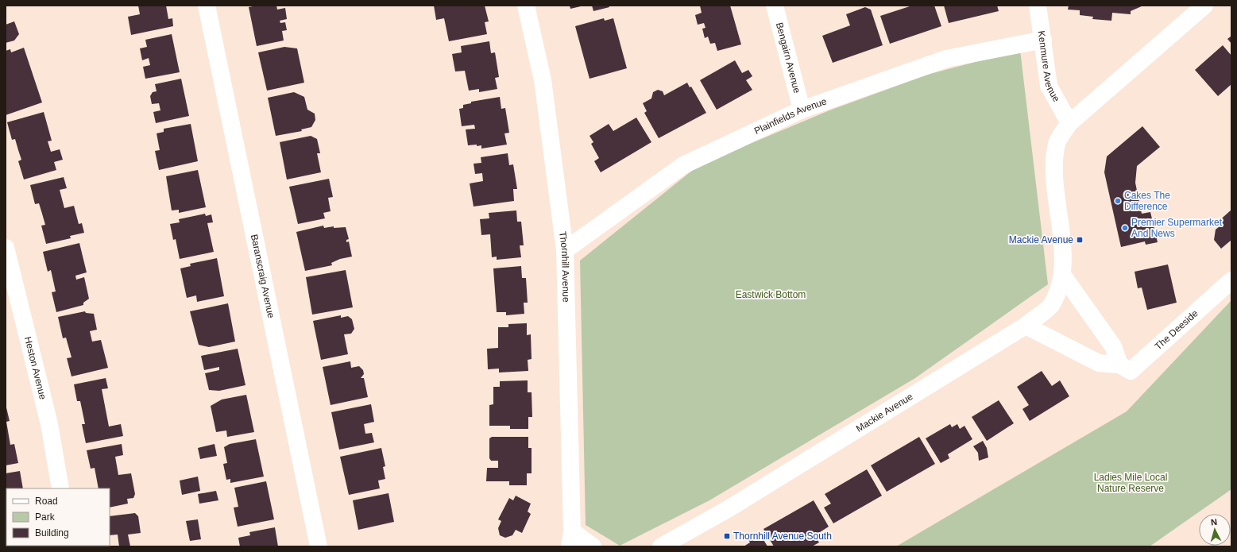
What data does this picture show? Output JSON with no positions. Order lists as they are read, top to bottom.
{
  "streets": {
    "street": [
      "Bengairn Avenue",
      "Kenmure Avenue",
      "Plainfields Avenue",
      "Thornhill Avenue",
      "Baranscraig Avenue",
      "The Deeside",
      "Heston Avenue",
      "Mackie Avenue"
    ]
  },
  "crossings": [
    ["Bengairn Avenue", "Plainfields Avenue"],
    ["Kenmure Avenue", "Plainfields Avenue"],
    ["Kenmure Avenue", "Mackie Avenue"],
    ["Plainfields Avenue", "Thornhill Avenue"],
    ["The Deeside", "Mackie Avenue"]
  ],
  "parks": ["Eastwick Bottom", "Ladies Mile Local Nature Reserve"],
  "places": {
    "other": ["Cakes The Difference", "Premier Supermarket And News"],
    "transit": ["Mackie Avenue", "Thornhill Avenue South"]
  },
  "legend": ["Road", "Park", "Building"],
  "north": "top"
}
